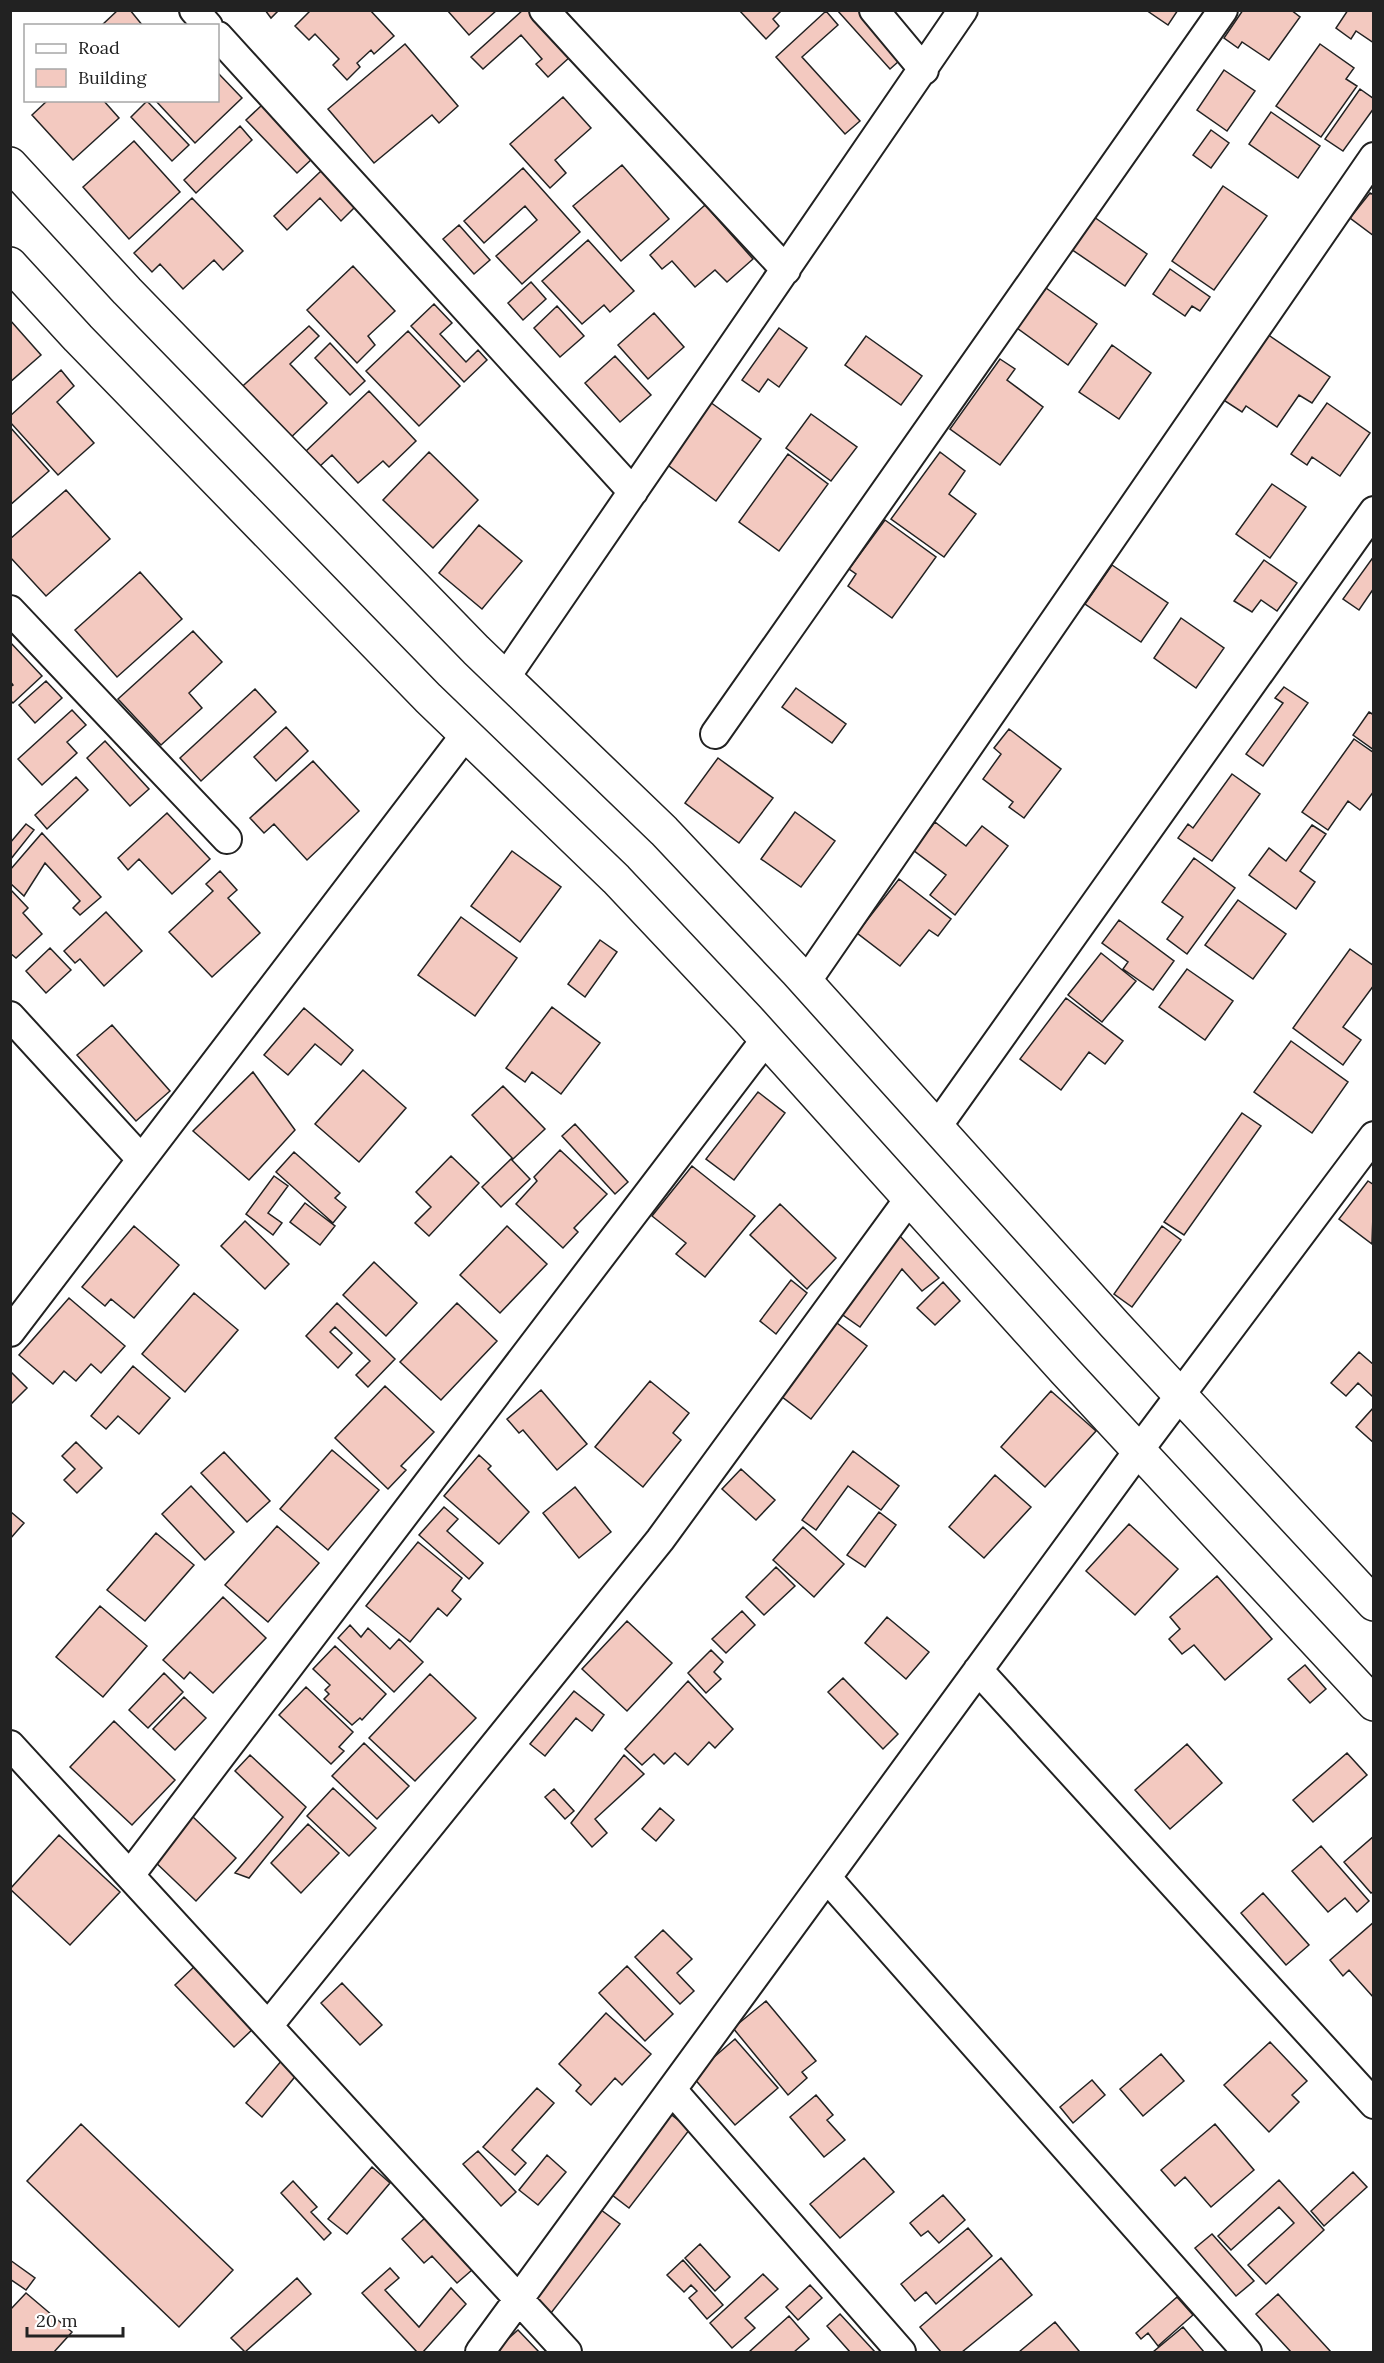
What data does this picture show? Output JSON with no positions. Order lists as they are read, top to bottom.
{
  "legend": ["Road", "Building"],
  "scale_bar": "20 m"
}
